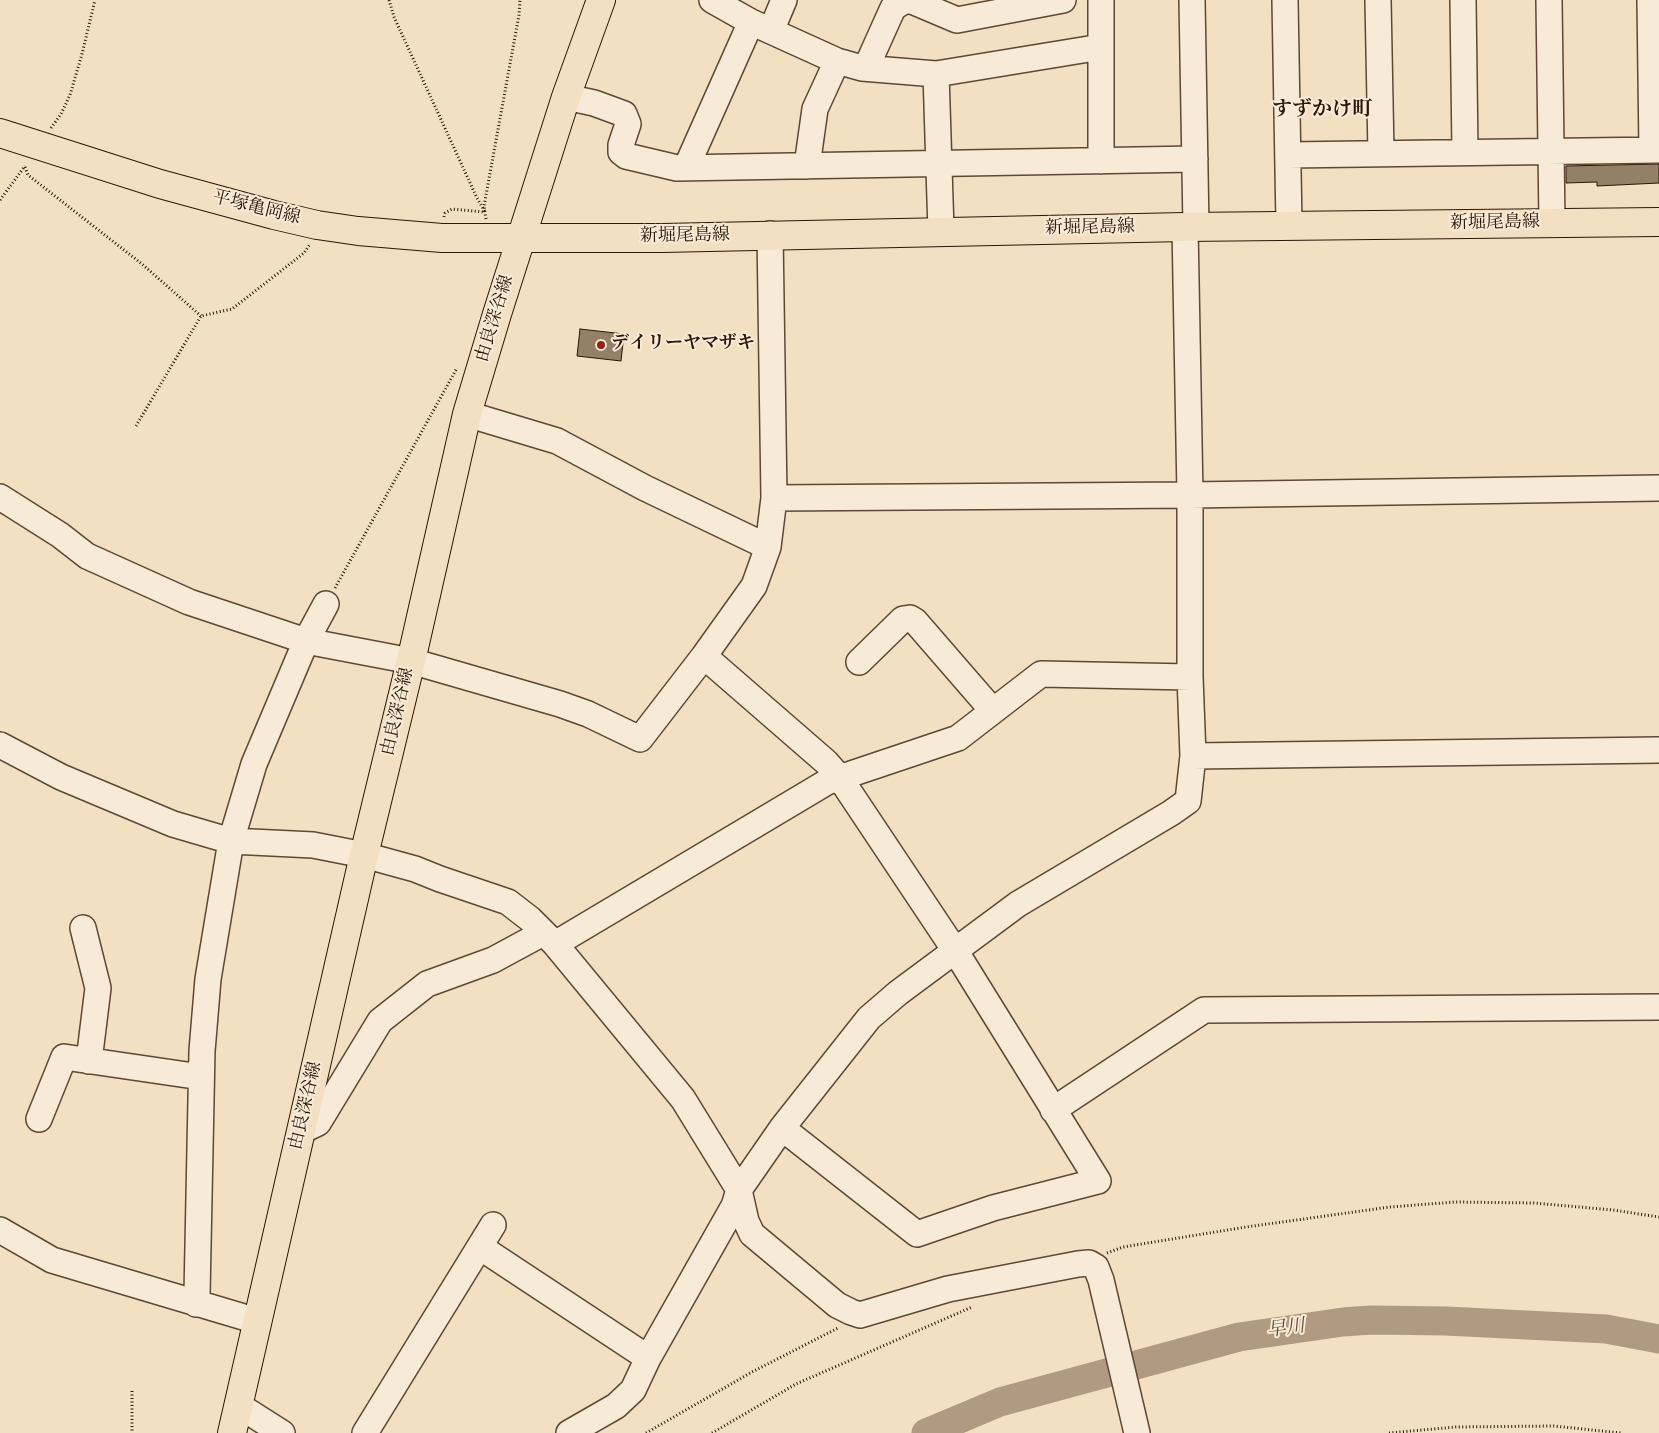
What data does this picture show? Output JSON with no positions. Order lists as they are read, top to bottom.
{
  "streets": {
    "main road": ["平塚亀岡線", "新堀尾島線", "由良深谷線"]
  },
  "crossings": [
    ["平塚亀岡線", "新堀尾島線"],
    ["平塚亀岡線", "由良深谷線"],
    ["新堀尾島線", "由良深谷線"]
  ],
  "districts": ["すずかけ町"],
  "water": ["早川"],
  "places": ["デイリーヤマザキ"]
}
